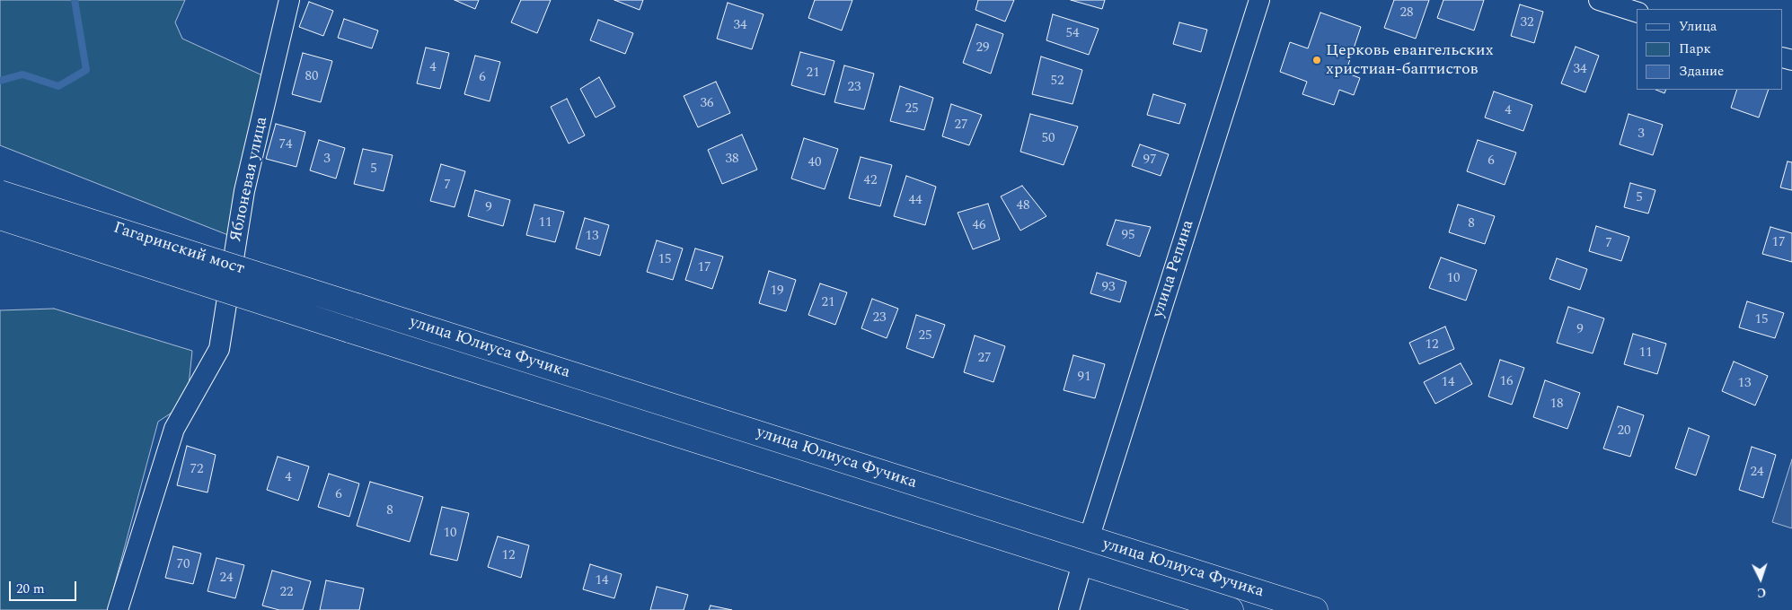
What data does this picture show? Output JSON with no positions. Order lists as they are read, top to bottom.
{
  "streets": {
    "main road": ["Гагаринский мост", "улица Юлиуса Фучика"],
    "street": ["Яблоневая улица", "улица Репина"]
  },
  "crossings": [
    ["Гагаринский мост", "улица Юлиуса Фучика"],
    ["улица Репина", "улица Юлиуса Фучика"]
  ],
  "places": ["Церковь евангельских христиан-баптистов"],
  "house_numbers": [
    "28",
    "32",
    "34",
    "54",
    "29",
    "4",
    "34",
    "21",
    "80",
    "6",
    "52",
    "23",
    "36",
    "25",
    "4",
    "27",
    "3",
    "50",
    "74",
    "3",
    "38",
    "97",
    "6",
    "40",
    "5",
    "42",
    "7",
    "5",
    "44",
    "48",
    "9",
    "11",
    "8",
    "46",
    "95",
    "13",
    "17",
    "7",
    "15",
    "17",
    "10",
    "93",
    "19",
    "21",
    "23",
    "15",
    "9",
    "25",
    "12",
    "11",
    "27",
    "91",
    "16",
    "14",
    "13",
    "18",
    "20",
    "72",
    "24",
    "4",
    "6",
    "8",
    "10",
    "12",
    "70",
    "24",
    "14",
    "22"
  ],
  "legend": ["Улица", "Парк", "Здание"],
  "scale_bar": "20 m",
  "north": "bottom"
}
